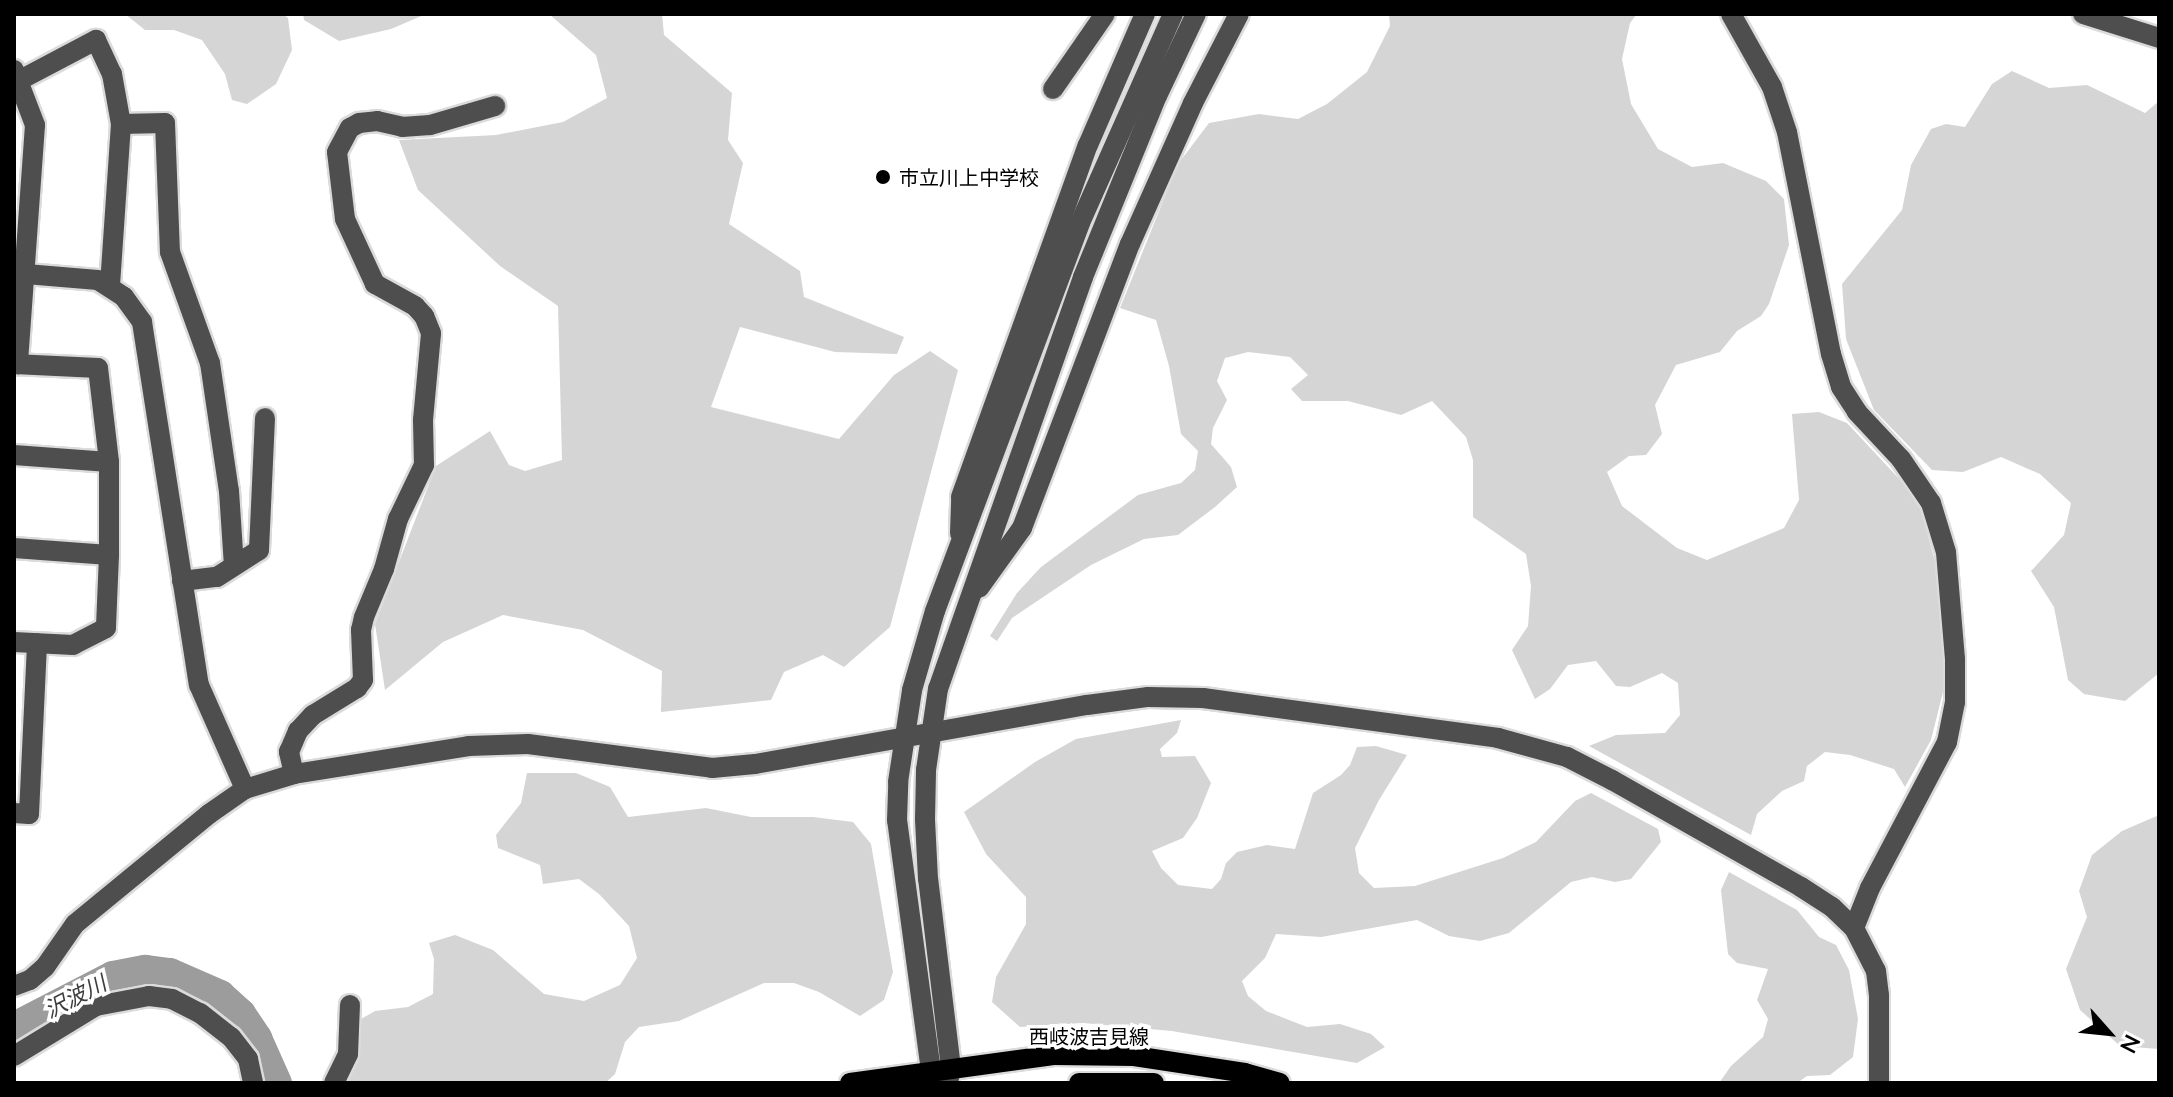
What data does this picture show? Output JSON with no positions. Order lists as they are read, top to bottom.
{
  "streets": {
    "main road": ["西岐波吉見線"]
  },
  "water": ["沢波川"],
  "places": ["市立川上中学校"],
  "north": "bottom right"
}
